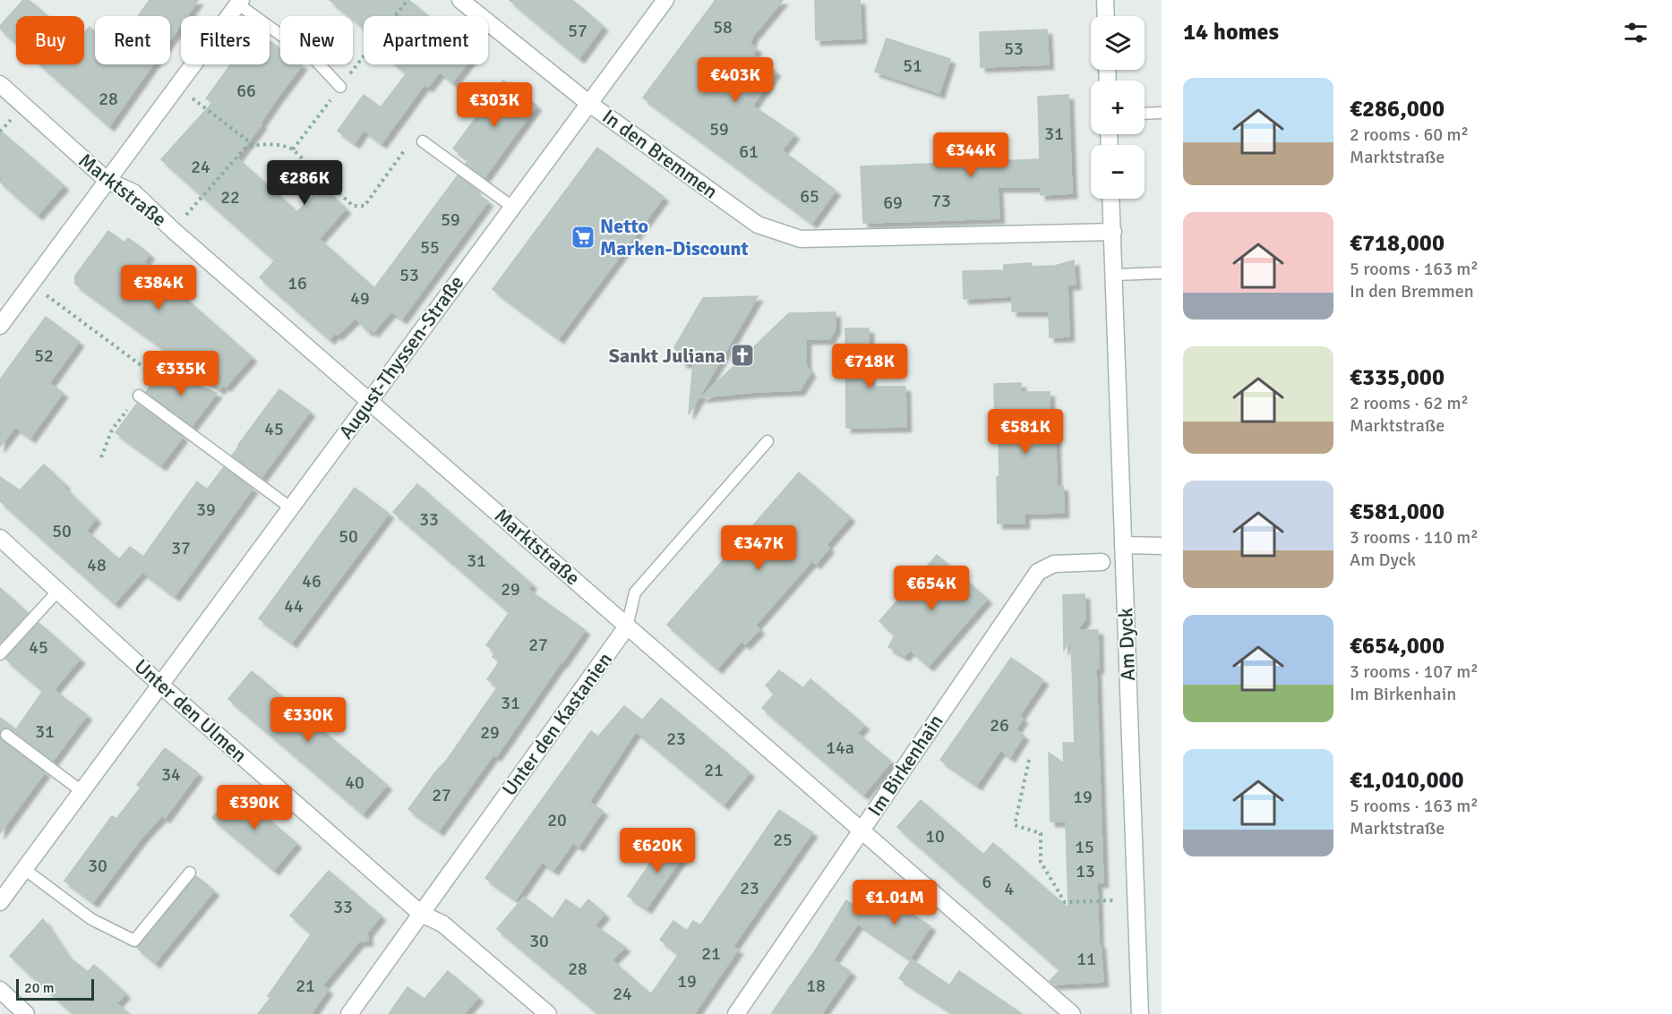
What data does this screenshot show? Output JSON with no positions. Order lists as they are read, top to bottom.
{
  "streets": {
    "street": [
      "In den Bremmen",
      "Marktstraße",
      "August-Thyssen-Straße",
      "Am Dyck",
      "Unter den Ulmen",
      "Unter den Kastanien",
      "Im Birkenhain"
    ]
  },
  "crossings": [
    ["In den Bremmen", "August-Thyssen-Straße"],
    ["In den Bremmen", "Am Dyck"],
    ["Marktstraße", "August-Thyssen-Straße"],
    ["Marktstraße", "Unter den Kastanien"],
    ["Marktstraße", "Im Birkenhain"],
    ["August-Thyssen-Straße", "Unter den Ulmen"],
    ["Unter den Ulmen", "Unter den Kastanien"]
  ],
  "places": {
    "supermarket": ["Netto Marken-Discount"],
    "church": ["Sankt Juliana"]
  },
  "house_numbers": [
    "58",
    "57",
    "53",
    "51",
    "66",
    "28",
    "59",
    "31",
    "61",
    "24",
    "65",
    "22",
    "73",
    "69",
    "59",
    "55",
    "53",
    "16",
    "49",
    "52",
    "45",
    "39",
    "33",
    "50",
    "50",
    "37",
    "31",
    "48",
    "46",
    "29",
    "44",
    "27",
    "45",
    "31",
    "26",
    "31",
    "29",
    "23",
    "14a",
    "21",
    "34",
    "40",
    "27",
    "19",
    "20",
    "10",
    "25",
    "15",
    "30",
    "13",
    "6",
    "23",
    "4",
    "33",
    "30",
    "21",
    "11",
    "28",
    "19",
    "21",
    "18",
    "24"
  ],
  "scale_bar": "20 m",
  "page": {
    "heading": "14 homes",
    "map_buttons": ["+", "−"],
    "chip": [
      "Buy",
      "Rent",
      "Filters",
      "New",
      "Apartment"
    ],
    "price": [
      "€403K",
      "€303K",
      "€344K",
      "€286K",
      "€384K",
      "€718K",
      "€335K",
      "€581K",
      "€347K",
      "€654K",
      "€330K",
      "€390K",
      "€620K",
      "€1.01M"
    ],
    "list": [
      {
        "name": "€286,000",
        "note": "2 rooms · 60 m² · Marktstraße"
      },
      {
        "name": "€718,000",
        "note": "5 rooms · 163 m² · In den Bremmen"
      },
      {
        "name": "€335,000",
        "note": "2 rooms · 62 m² · Marktstraße"
      },
      {
        "name": "€581,000",
        "note": "3 rooms · 110 m² · Am Dyck"
      },
      {
        "name": "€654,000",
        "note": "3 rooms · 107 m² · Im Birkenhain"
      },
      {
        "name": "€1,010,000",
        "note": "5 rooms · 163 m² · Marktstraße"
      }
    ],
    "scale": "20 m"
  }
}
